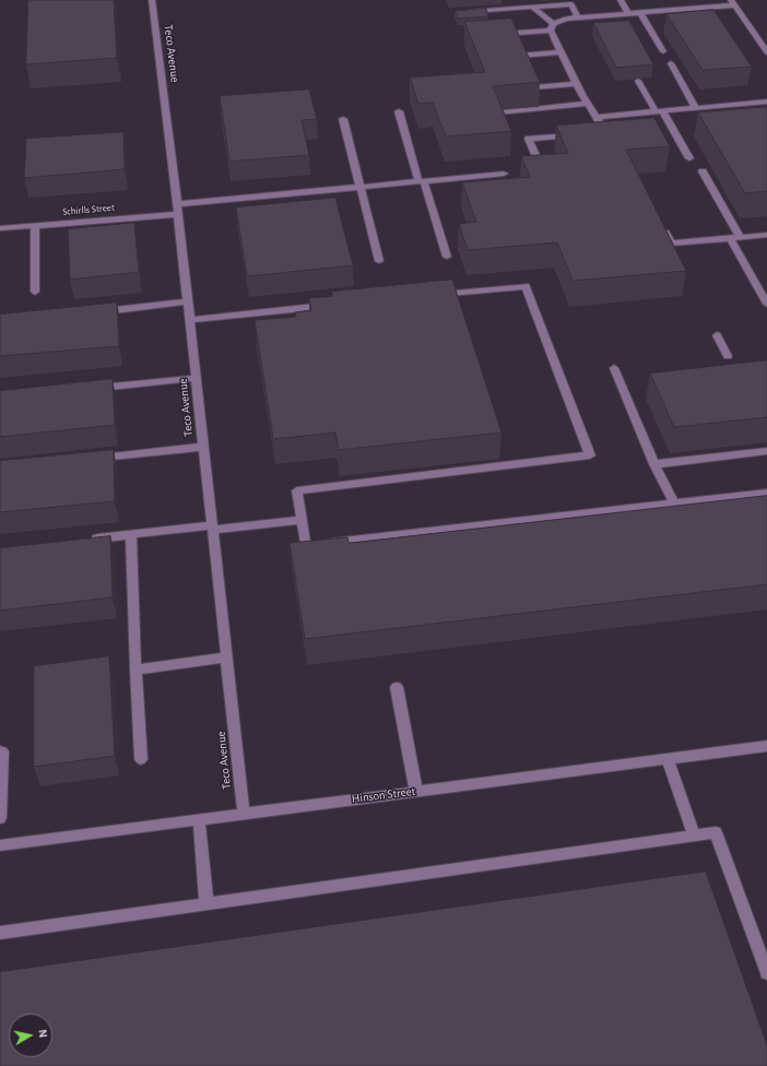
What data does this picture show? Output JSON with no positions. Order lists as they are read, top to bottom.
{
  "streets": {
    "street": ["Teco Avenue", "Schirlls Street", "Hinson Street"]
  },
  "crossings": [
    ["Teco Avenue", "Schirlls Street"],
    ["Teco Avenue", "Hinson Street"]
  ],
  "north": "right"
}
